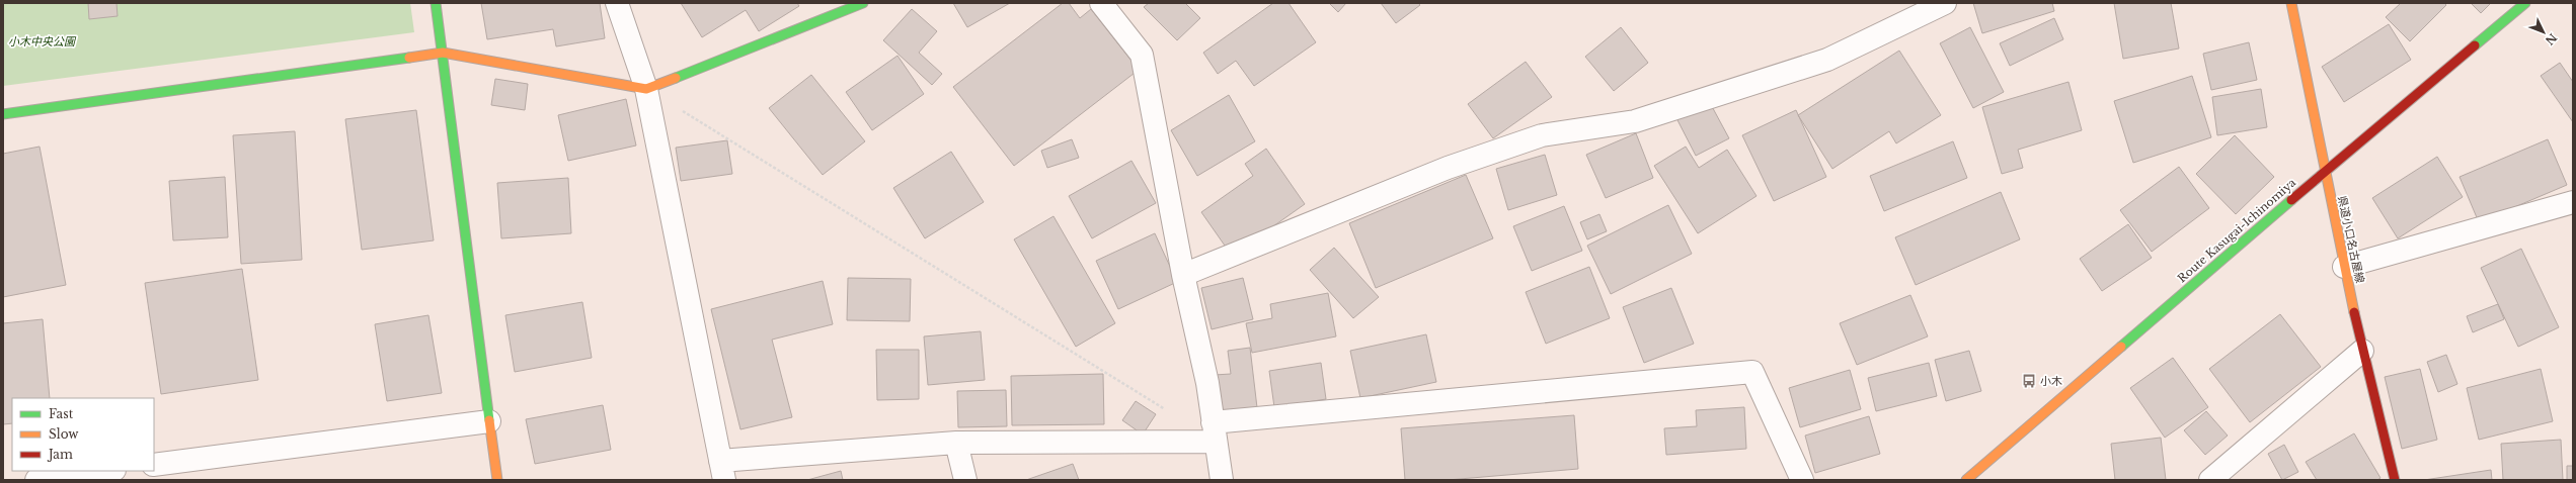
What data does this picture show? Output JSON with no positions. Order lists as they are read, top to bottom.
{
  "streets": {
    "street": ["Route Kasugai-Ichinomiya", "県道小口名古屋線"]
  },
  "crossings": [
    ["Route Kasugai-Ichinomiya", "県道小口名古屋線"]
  ],
  "parks": ["小木中央公園"],
  "places": {
    "bus stop": ["小木"]
  },
  "legend": ["Fast", "Slow", "Jam"],
  "north": "bottom right"
}
